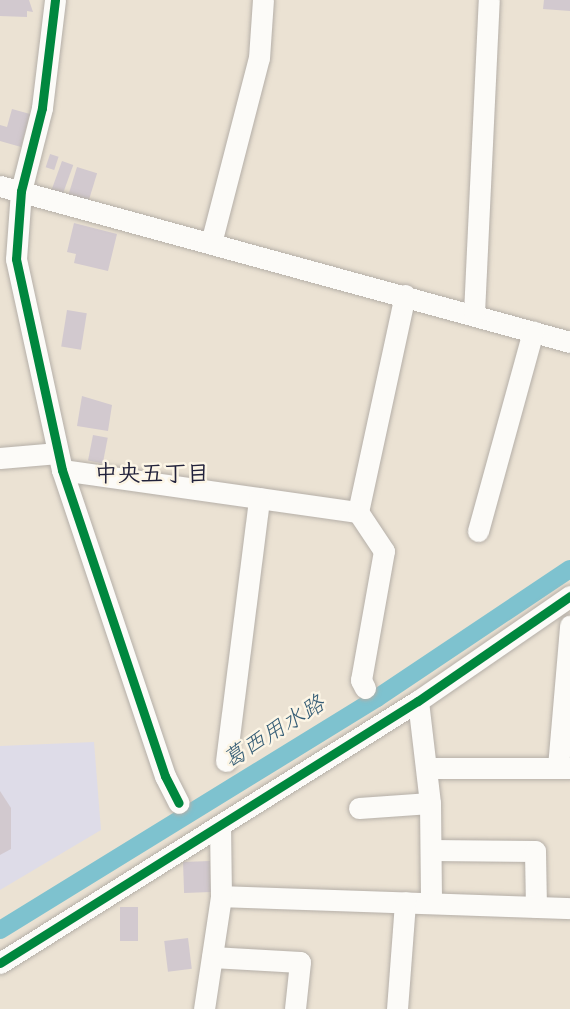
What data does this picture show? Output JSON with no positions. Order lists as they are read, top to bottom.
{
  "districts": ["中央五丁目"],
  "water": ["葛西用水路"]
}
